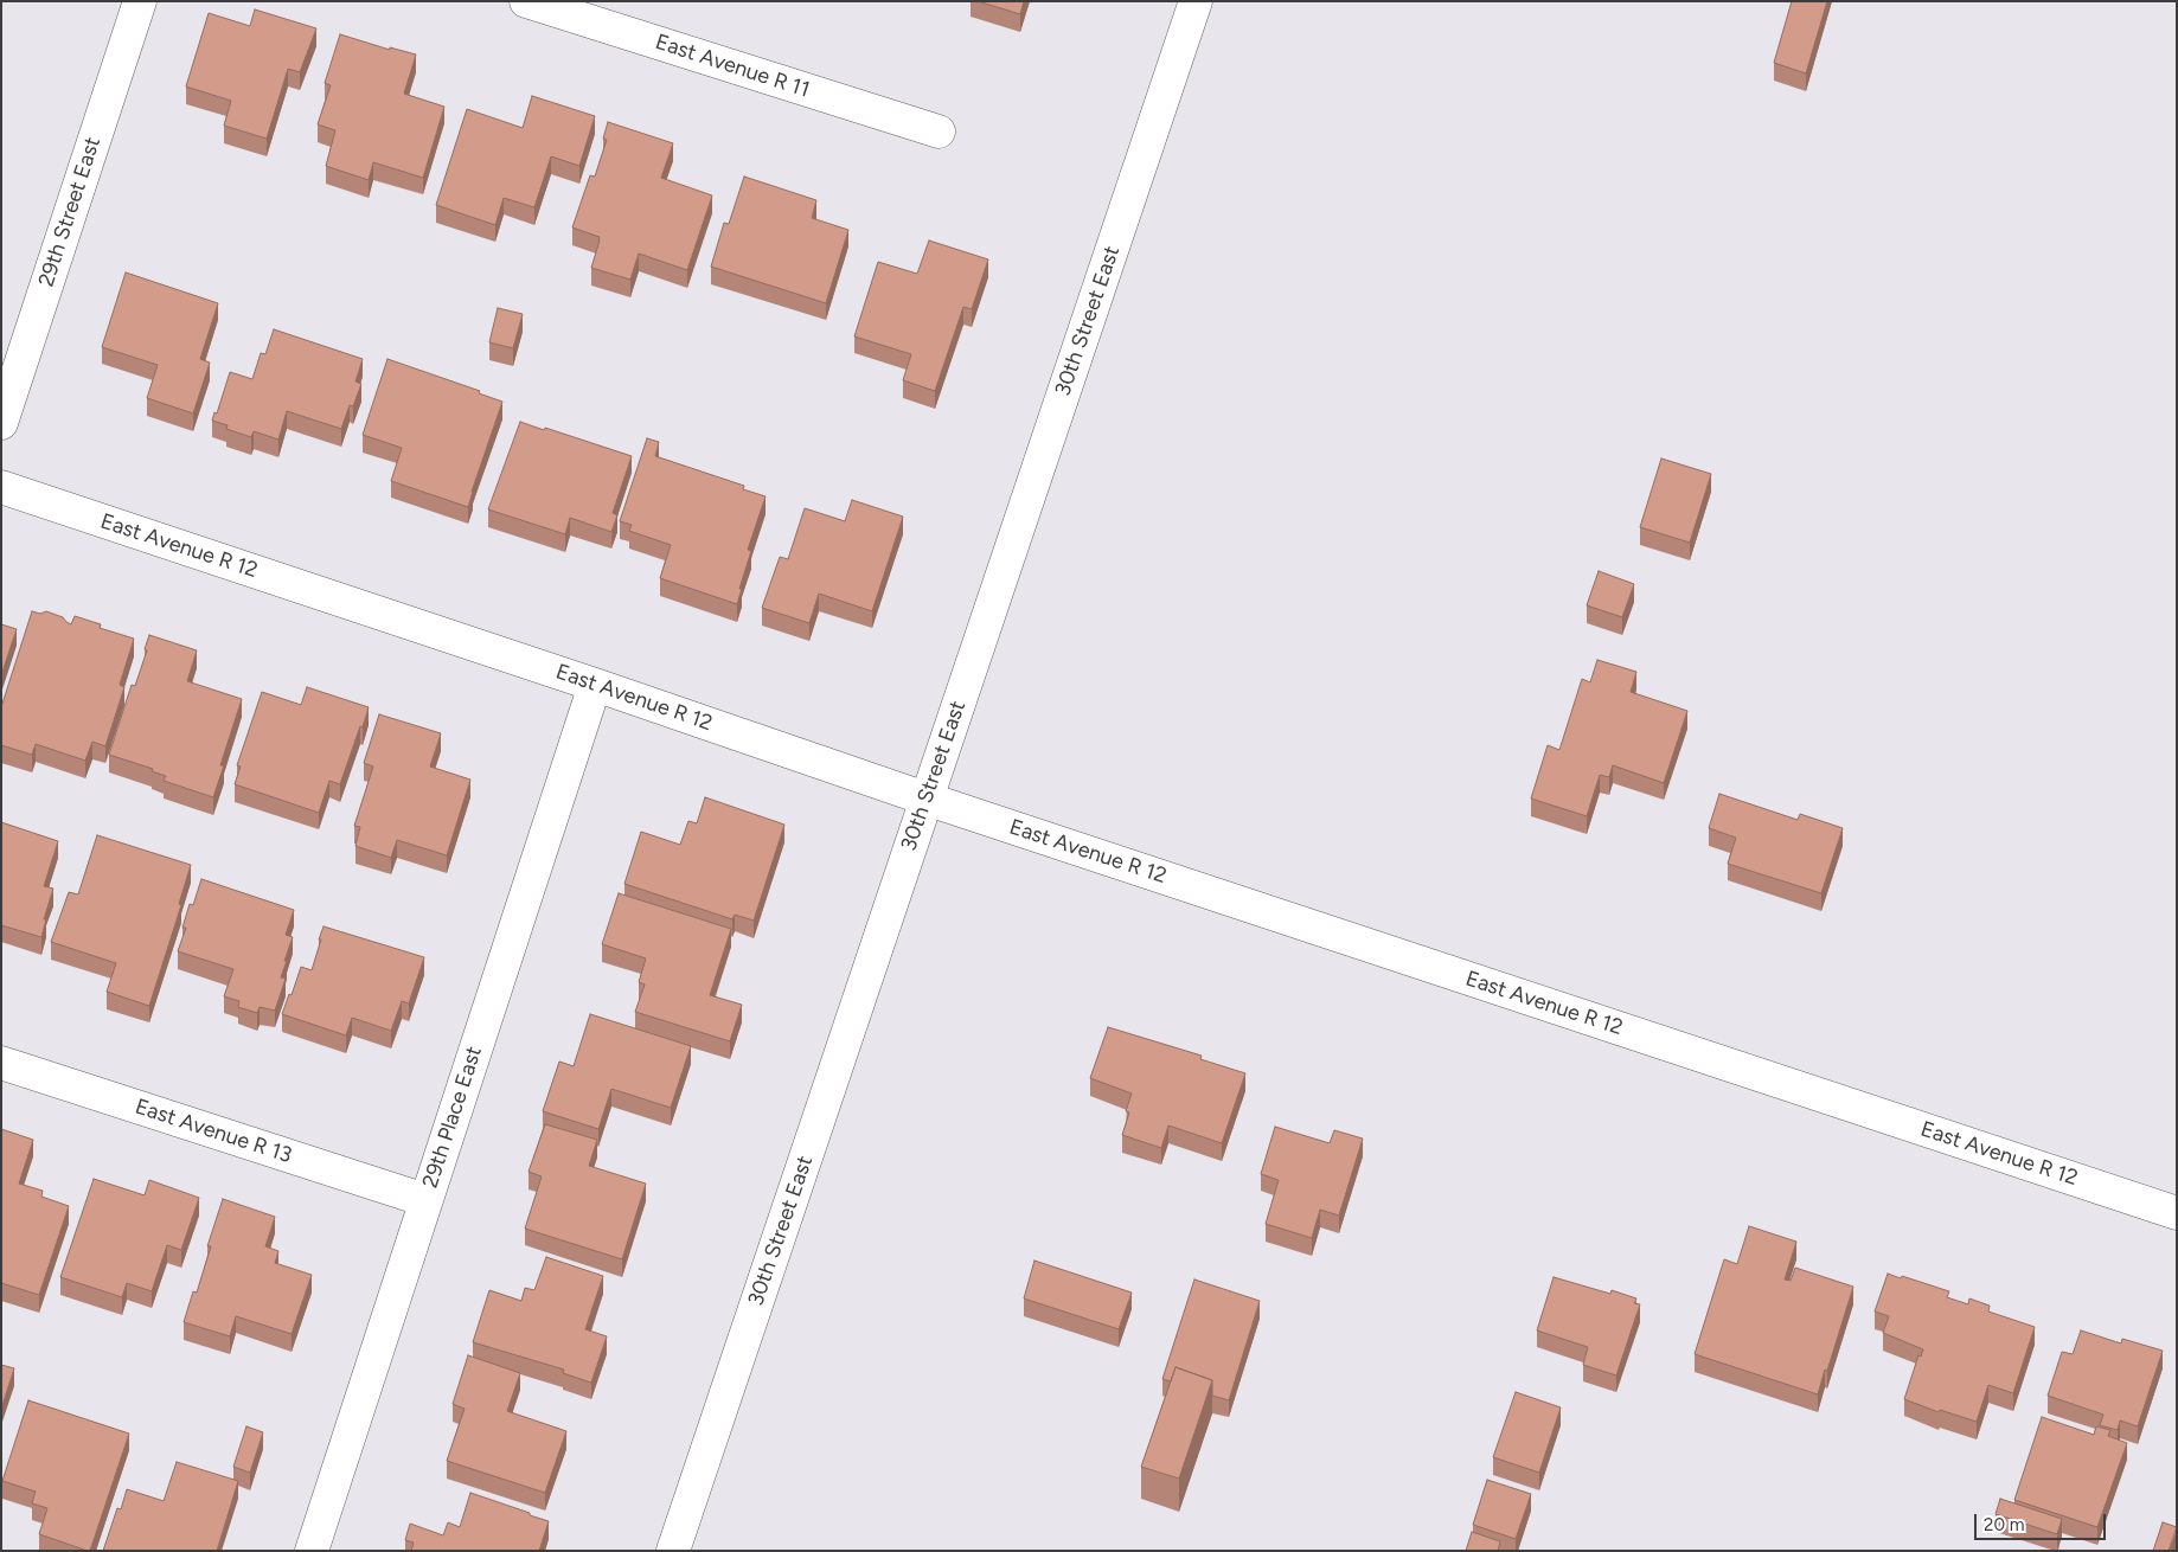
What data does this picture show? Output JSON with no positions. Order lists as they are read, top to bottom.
{
  "streets": {
    "street": [
      "East Avenue R 11",
      "29th Street East",
      "30th Street East",
      "East Avenue R 12",
      "29th Place East",
      "East Avenue R 13"
    ]
  },
  "crossings": [
    ["30th Street East", "East Avenue R 12"],
    ["East Avenue R 12", "29th Place East"],
    ["29th Place East", "East Avenue R 13"]
  ],
  "scale_bar": "20 m"
}
